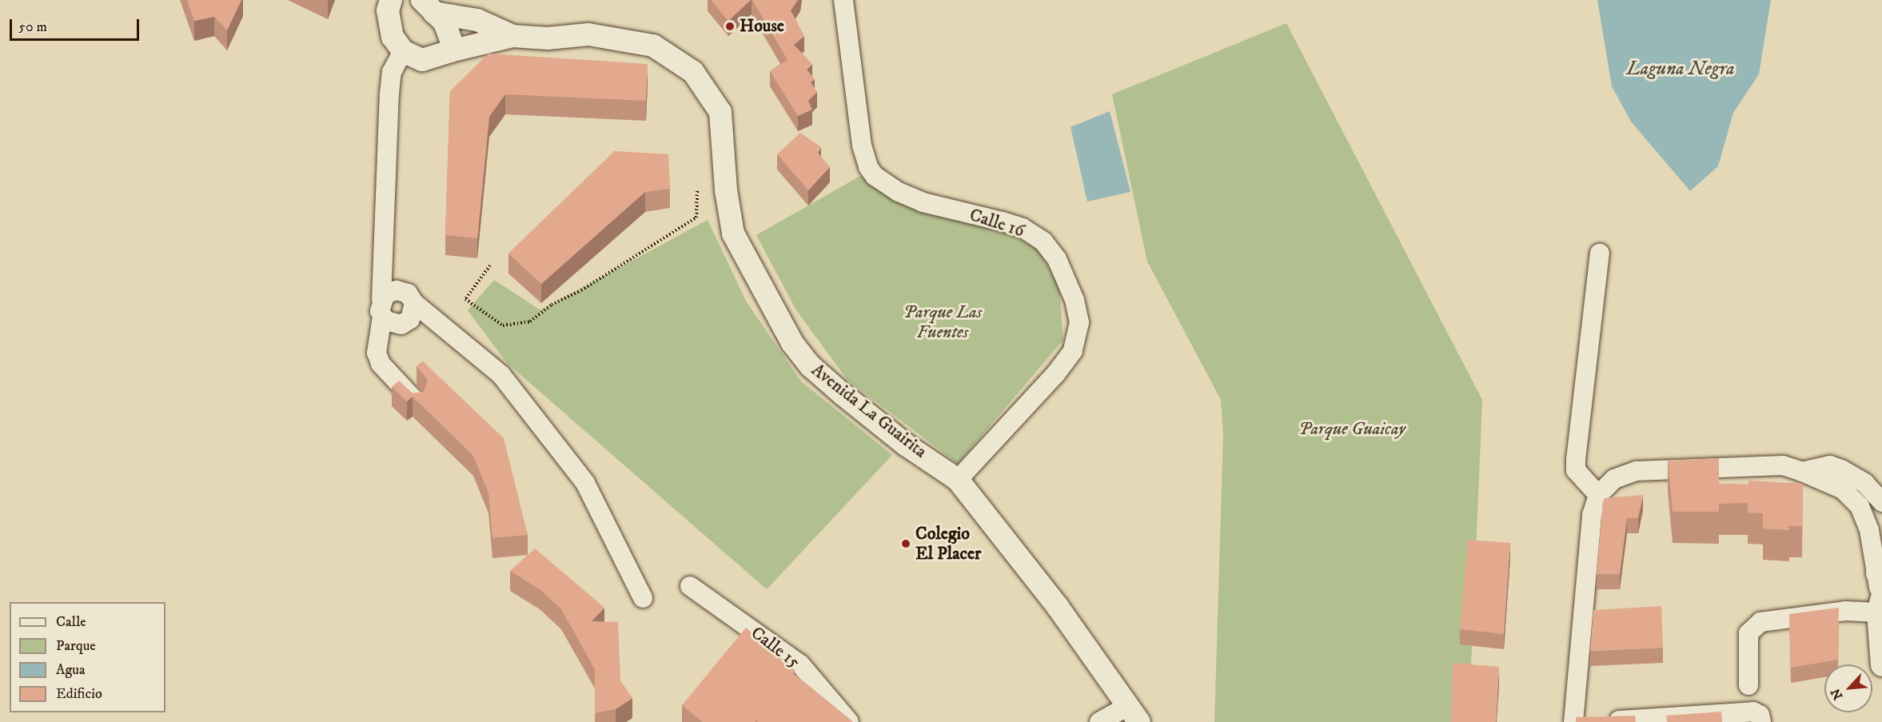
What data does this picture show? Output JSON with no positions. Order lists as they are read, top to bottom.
{
  "streets": {
    "street": ["Calle 16", "Avenida La Guairita", "Calle 15"]
  },
  "crossings": [
    ["Calle 16", "Avenida La Guairita"]
  ],
  "water": ["Laguna Negra"],
  "parks": ["Parque Las Fuentes", "Parque Guaicay"],
  "places": ["House", "Colegio El Placer"],
  "legend": [
    "Calle",
    "Parque",
    "Agua",
    "Edificio"
  ],
  "scale_bar": "50 m",
  "north": "bottom left"
}
